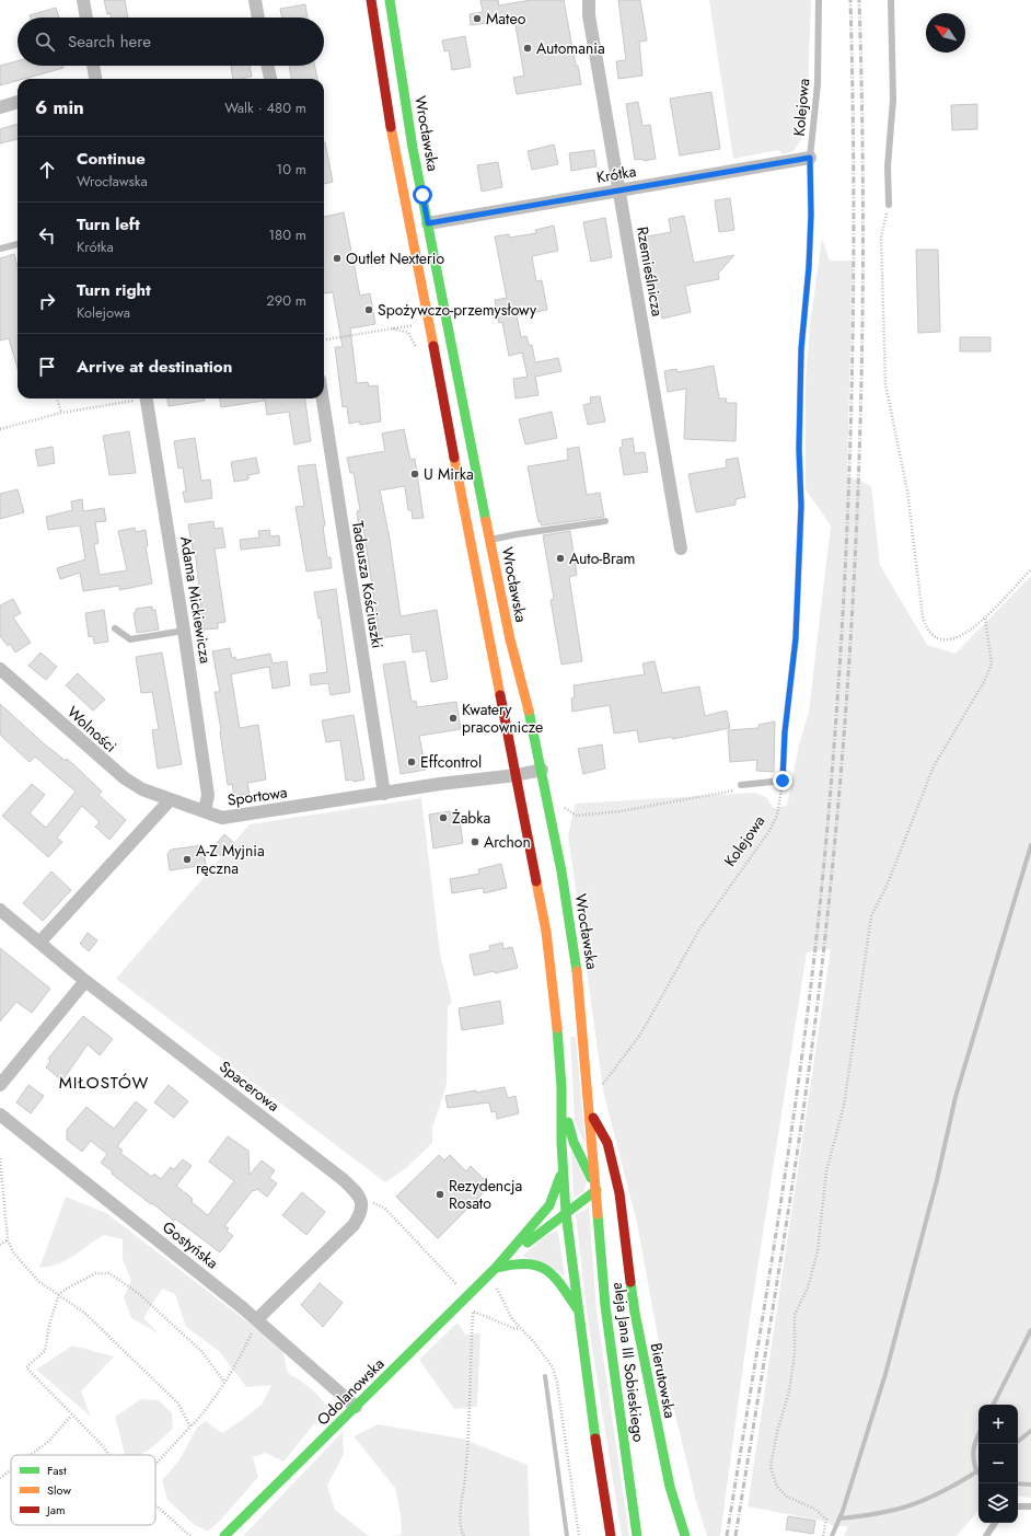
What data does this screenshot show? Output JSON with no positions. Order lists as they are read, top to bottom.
{
  "streets": {
    "main road": [
      "Wrocławska",
      "aleja Jana III Sobieskiego",
      "Bierutowska",
      "Odolanowska"
    ],
    "street": [
      "Krótka",
      "Rzemieślnicza",
      "Tadeusza Kościuszki",
      "Adama Mickiewicza",
      "Wolności",
      "Sportowa",
      "Spacerowa",
      "Gostyńska"
    ],
    "lane": ["Kolejowa"]
  },
  "crossings": [
    ["Kolejowa", "Krótka"],
    ["Wrocławska", "Krótka"],
    ["Wrocławska", "Sportowa"],
    ["Wrocławska", "aleja Jana III Sobieskiego"],
    ["Wrocławska", "Bierutowska"],
    ["Krótka", "Rzemieślnicza"],
    ["Tadeusza Kościuszki", "Sportowa"],
    ["Adama Mickiewicza", "Sportowa"],
    ["Wolności", "Sportowa"],
    ["Gostyńska", "Odolanowska"],
    ["aleja Jana III Sobieskiego", "Bierutowska"],
    ["aleja Jana III Sobieskiego", "Odolanowska"],
    ["Bierutowska", "Odolanowska"]
  ],
  "districts": ["MIŁOSTÓW"],
  "places": [
    "Mateo",
    "Automania",
    "Outlet Nexterio",
    "Spożywczo-przemysłowy",
    "U Mirka",
    "Auto-Bram",
    "Kwatery pracownicze",
    "Effcontrol",
    "Żabka",
    "Archon",
    "A-Z Myjnia ręczna",
    "Rezydencja Rosato"
  ],
  "legend": ["Fast", "Slow", "Jam"],
  "north": "top left",
  "page": {
    "search": "Search here",
    "heading": ["6 min", "Walk · 480 m"],
    "list": [
      ["Continue", "Wrocławska", "10 m"],
      ["Turn left", "Krótka", "180 m"],
      ["Turn right", "Kolejowa", "290 m"],
      "Arrive at destination"
    ],
    "map_buttons": ["+", "−"]
  }
}
